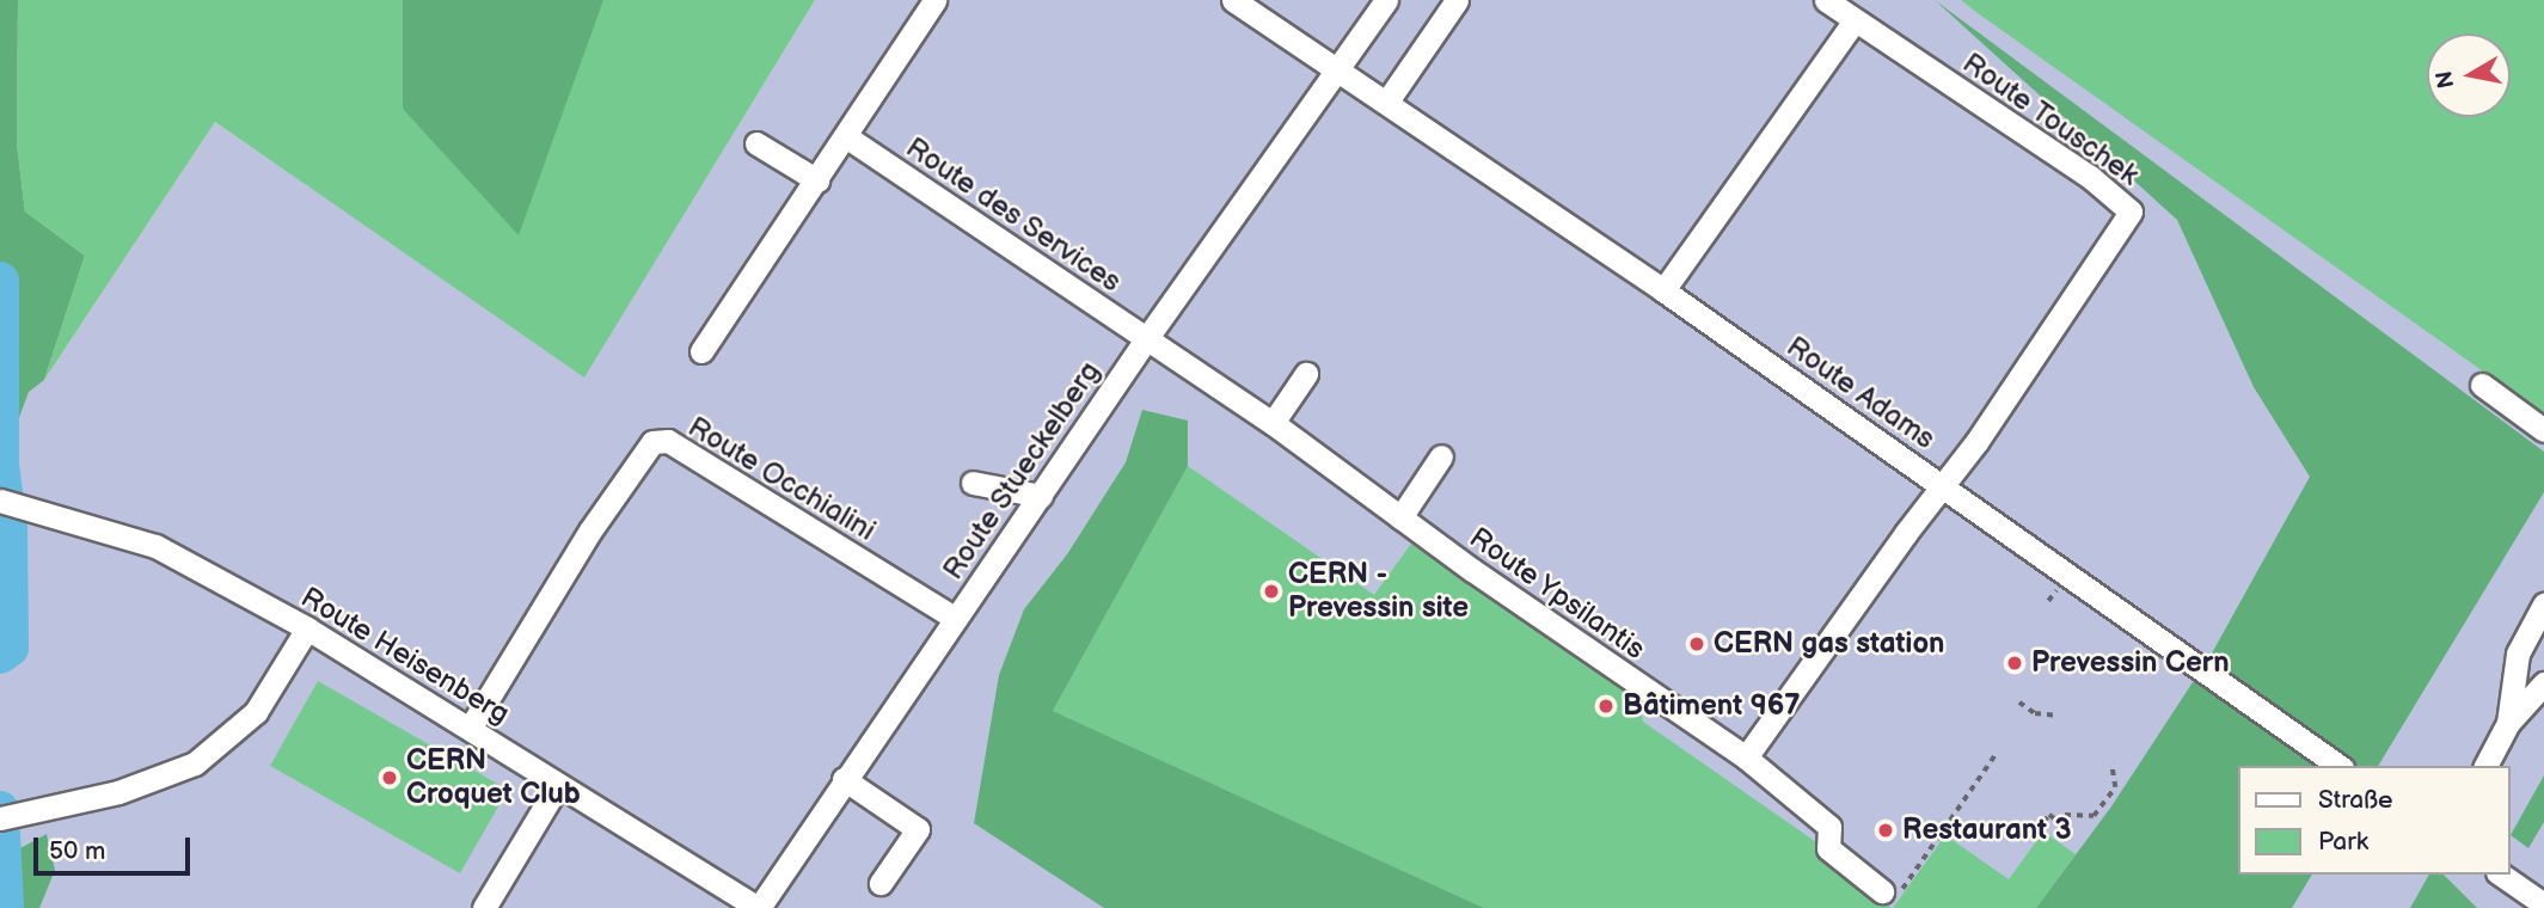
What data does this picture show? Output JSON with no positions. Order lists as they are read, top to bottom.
{
  "streets": {
    "street": [
      "Route Touschek",
      "Route des Services",
      "Route Adams",
      "Route Stueckelberg",
      "Route Occhialini",
      "Route Ypsilantis",
      "Route Heisenberg"
    ]
  },
  "crossings": [
    ["Route Touschek", "Route Adams"],
    ["Route des Services", "Route Stueckelberg"],
    ["Route des Services", "Route Ypsilantis"],
    ["Route Adams", "Route Stueckelberg"],
    ["Route Stueckelberg", "Route Occhialini"],
    ["Route Stueckelberg", "Route Ypsilantis"],
    ["Route Stueckelberg", "Route Heisenberg"],
    ["Route Occhialini", "Route Heisenberg"]
  ],
  "places": [
    "CERN - Prevessin site",
    "CERN gas station",
    "Prevessin Cern",
    "Bâtiment 967",
    "CERN Croquet Club",
    "Restaurant 3"
  ],
  "legend": ["Straße", "Park"],
  "scale_bar": "50 m",
  "north": "left"
}
